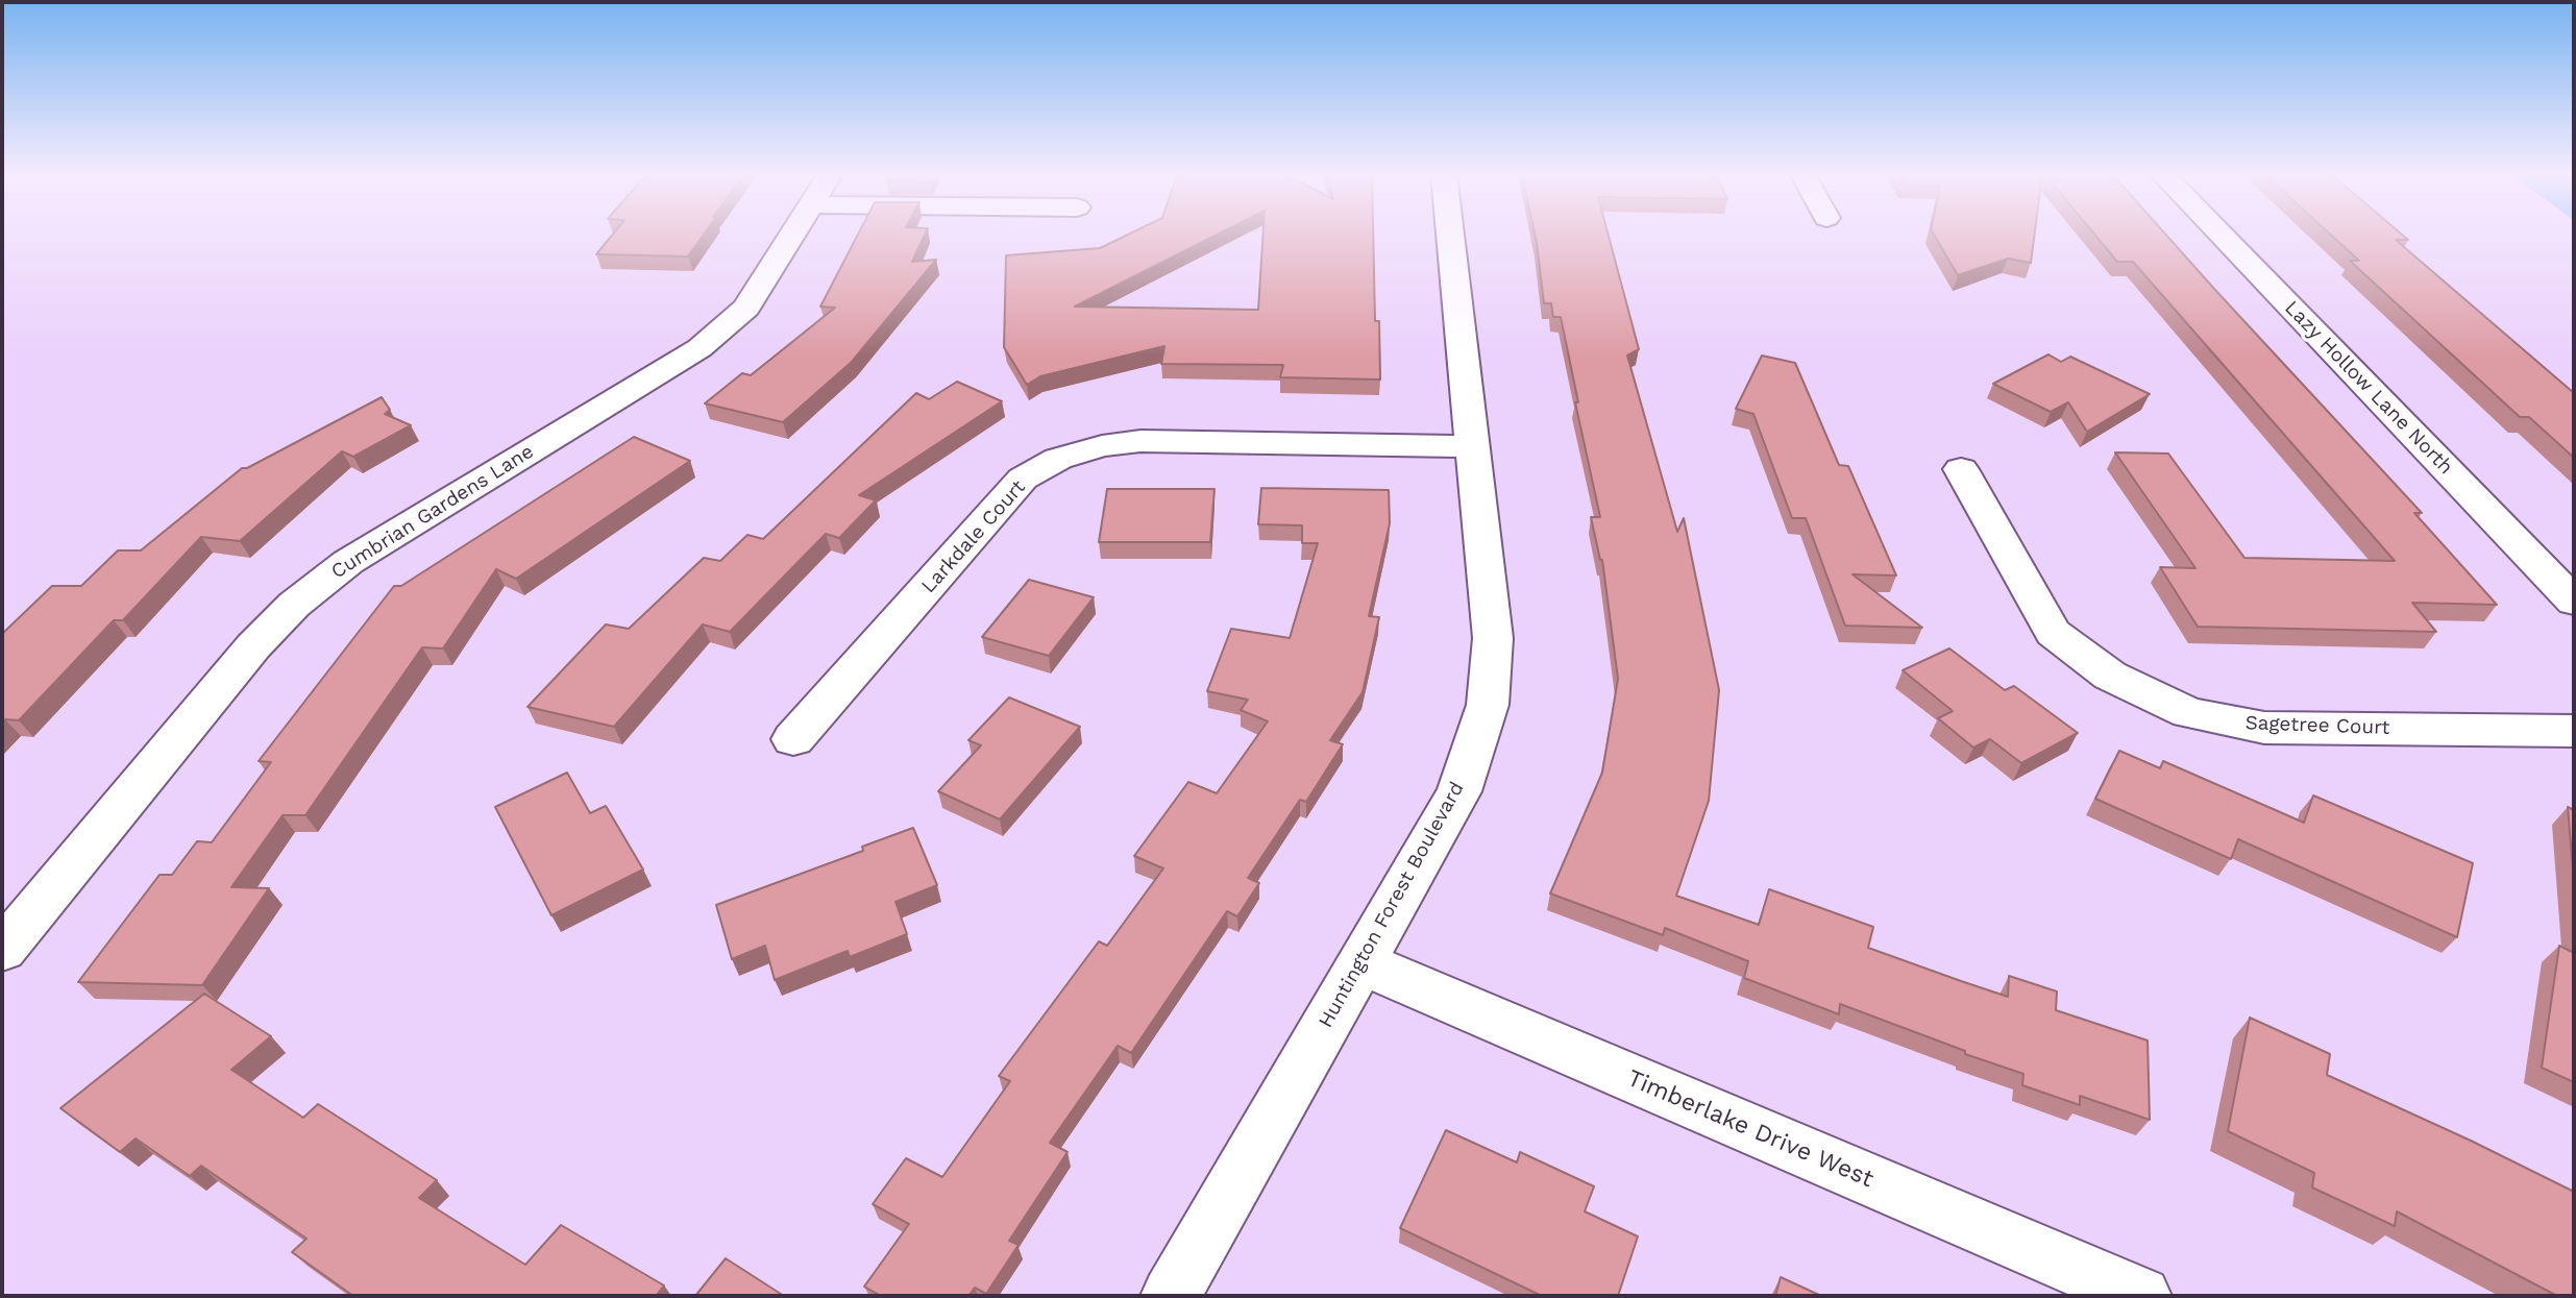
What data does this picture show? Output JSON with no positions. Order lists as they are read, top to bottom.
{
  "streets": {
    "street": [
      "Lazy Hollow Lane North",
      "Cumbrian Gardens Lane",
      "Larkdale Court",
      "Sagetree Court",
      "Huntington Forest Boulevard",
      "Timberlake Drive West"
    ]
  },
  "crossings": [
    ["Larkdale Court", "Huntington Forest Boulevard"],
    ["Huntington Forest Boulevard", "Timberlake Drive West"]
  ]
}
